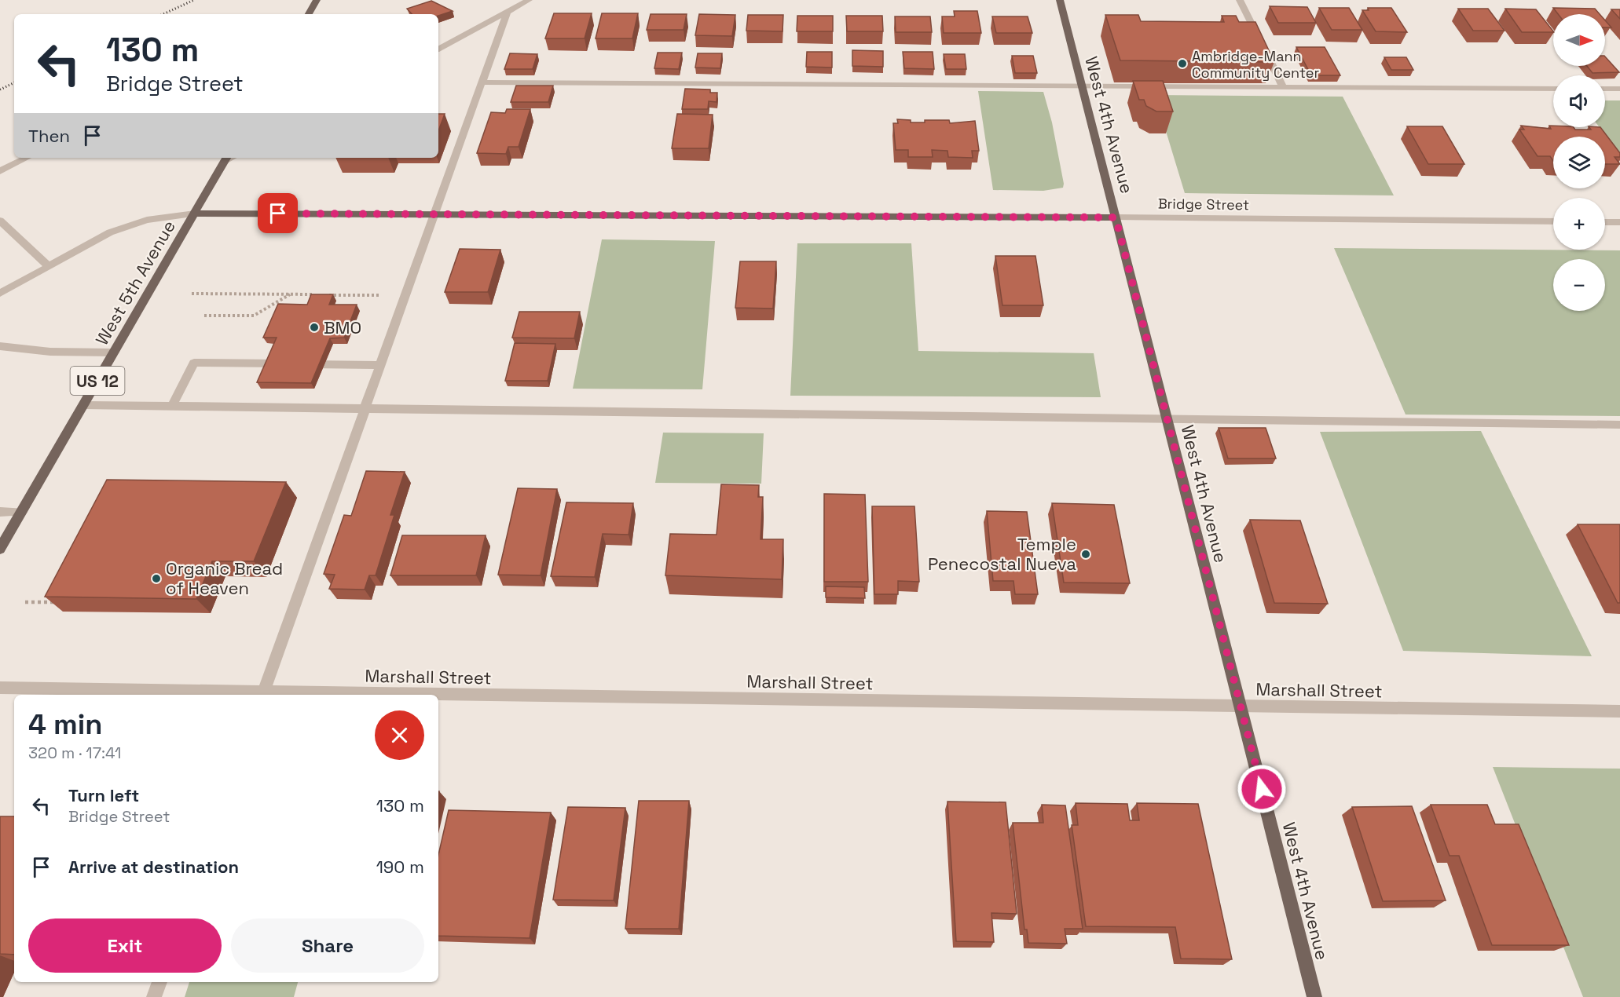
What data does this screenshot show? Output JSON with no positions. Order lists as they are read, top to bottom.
{
  "streets": {
    "main road": [
      "West 4th Avenue",
      "Bridge Street",
      "West 5th Avenue",
      "US 12"
    ],
    "street": ["Marshall Street"]
  },
  "crossings": [
    ["West 4th Avenue", "Bridge Street"],
    ["West 4th Avenue", "Marshall Street"],
    ["Bridge Street", "West 5th Avenue"]
  ],
  "places": [
    "Ambridge-Mann Community Center",
    "BMO",
    "Temple Penecostal Nueva",
    "Organic Bread of Heaven"
  ],
  "north": "right",
  "page": {
    "map_buttons": ["+", "−"],
    "turn": ["130 m", "Bridge Street"],
    "then": "Then",
    "heading": ["4 min", "320 m · 17:41"],
    "list": [
      {
        "name": "Turn left",
        "note": "Bridge Street",
        "value": "130 m"
      },
      {
        "name": "Arrive at destination",
        "value": "190 m"
      }
    ],
    "buttons": ["Exit", "Share"]
  }
}
